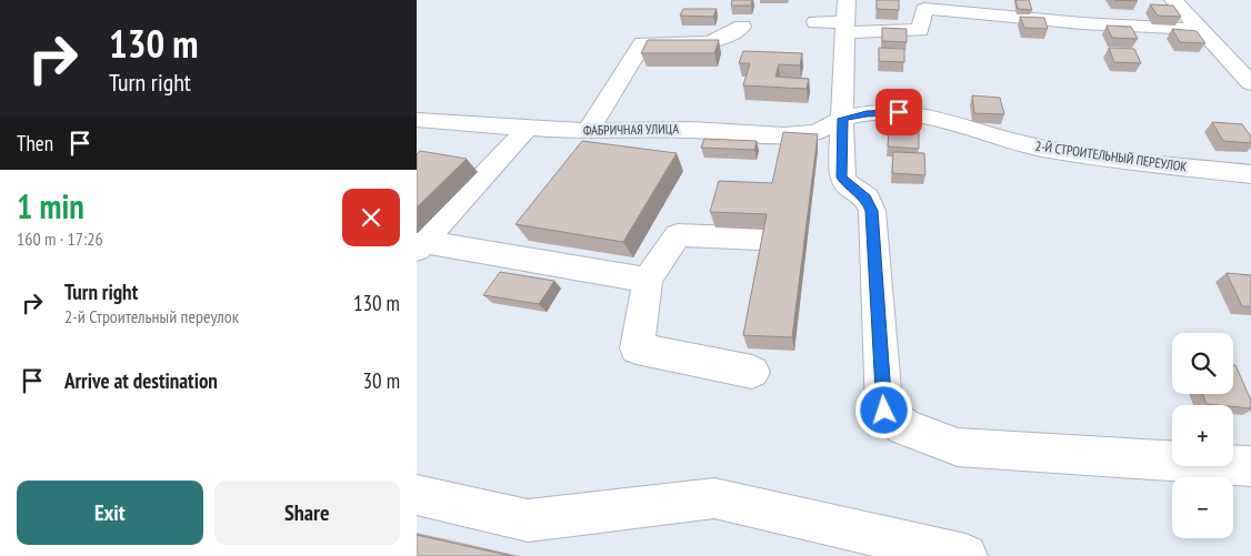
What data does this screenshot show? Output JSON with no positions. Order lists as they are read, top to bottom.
{
  "streets": {
    "street": ["ФАБРИЧНАЯ УЛИЦА", "2-Й СТРОИТЕЛЬНЫЙ ПЕРЕУЛОК"]
  },
  "crossings": [
    ["ФАБРИЧНАЯ УЛИЦА", "2-Й СТРОИТЕЛЬНЫЙ ПЕРЕУЛОК"]
  ],
  "page": {
    "turn": ["130 m", "Turn right"],
    "then": "Then",
    "heading": ["1 min", "160 m · 17:26"],
    "list": [
      {
        "name": "Turn right",
        "note": "2-й Строительный переулок",
        "value": "130 m"
      },
      {
        "name": "Arrive at destination",
        "value": "30 m"
      }
    ],
    "map_buttons": ["+", "−"],
    "buttons": ["Exit", "Share"]
  }
}
